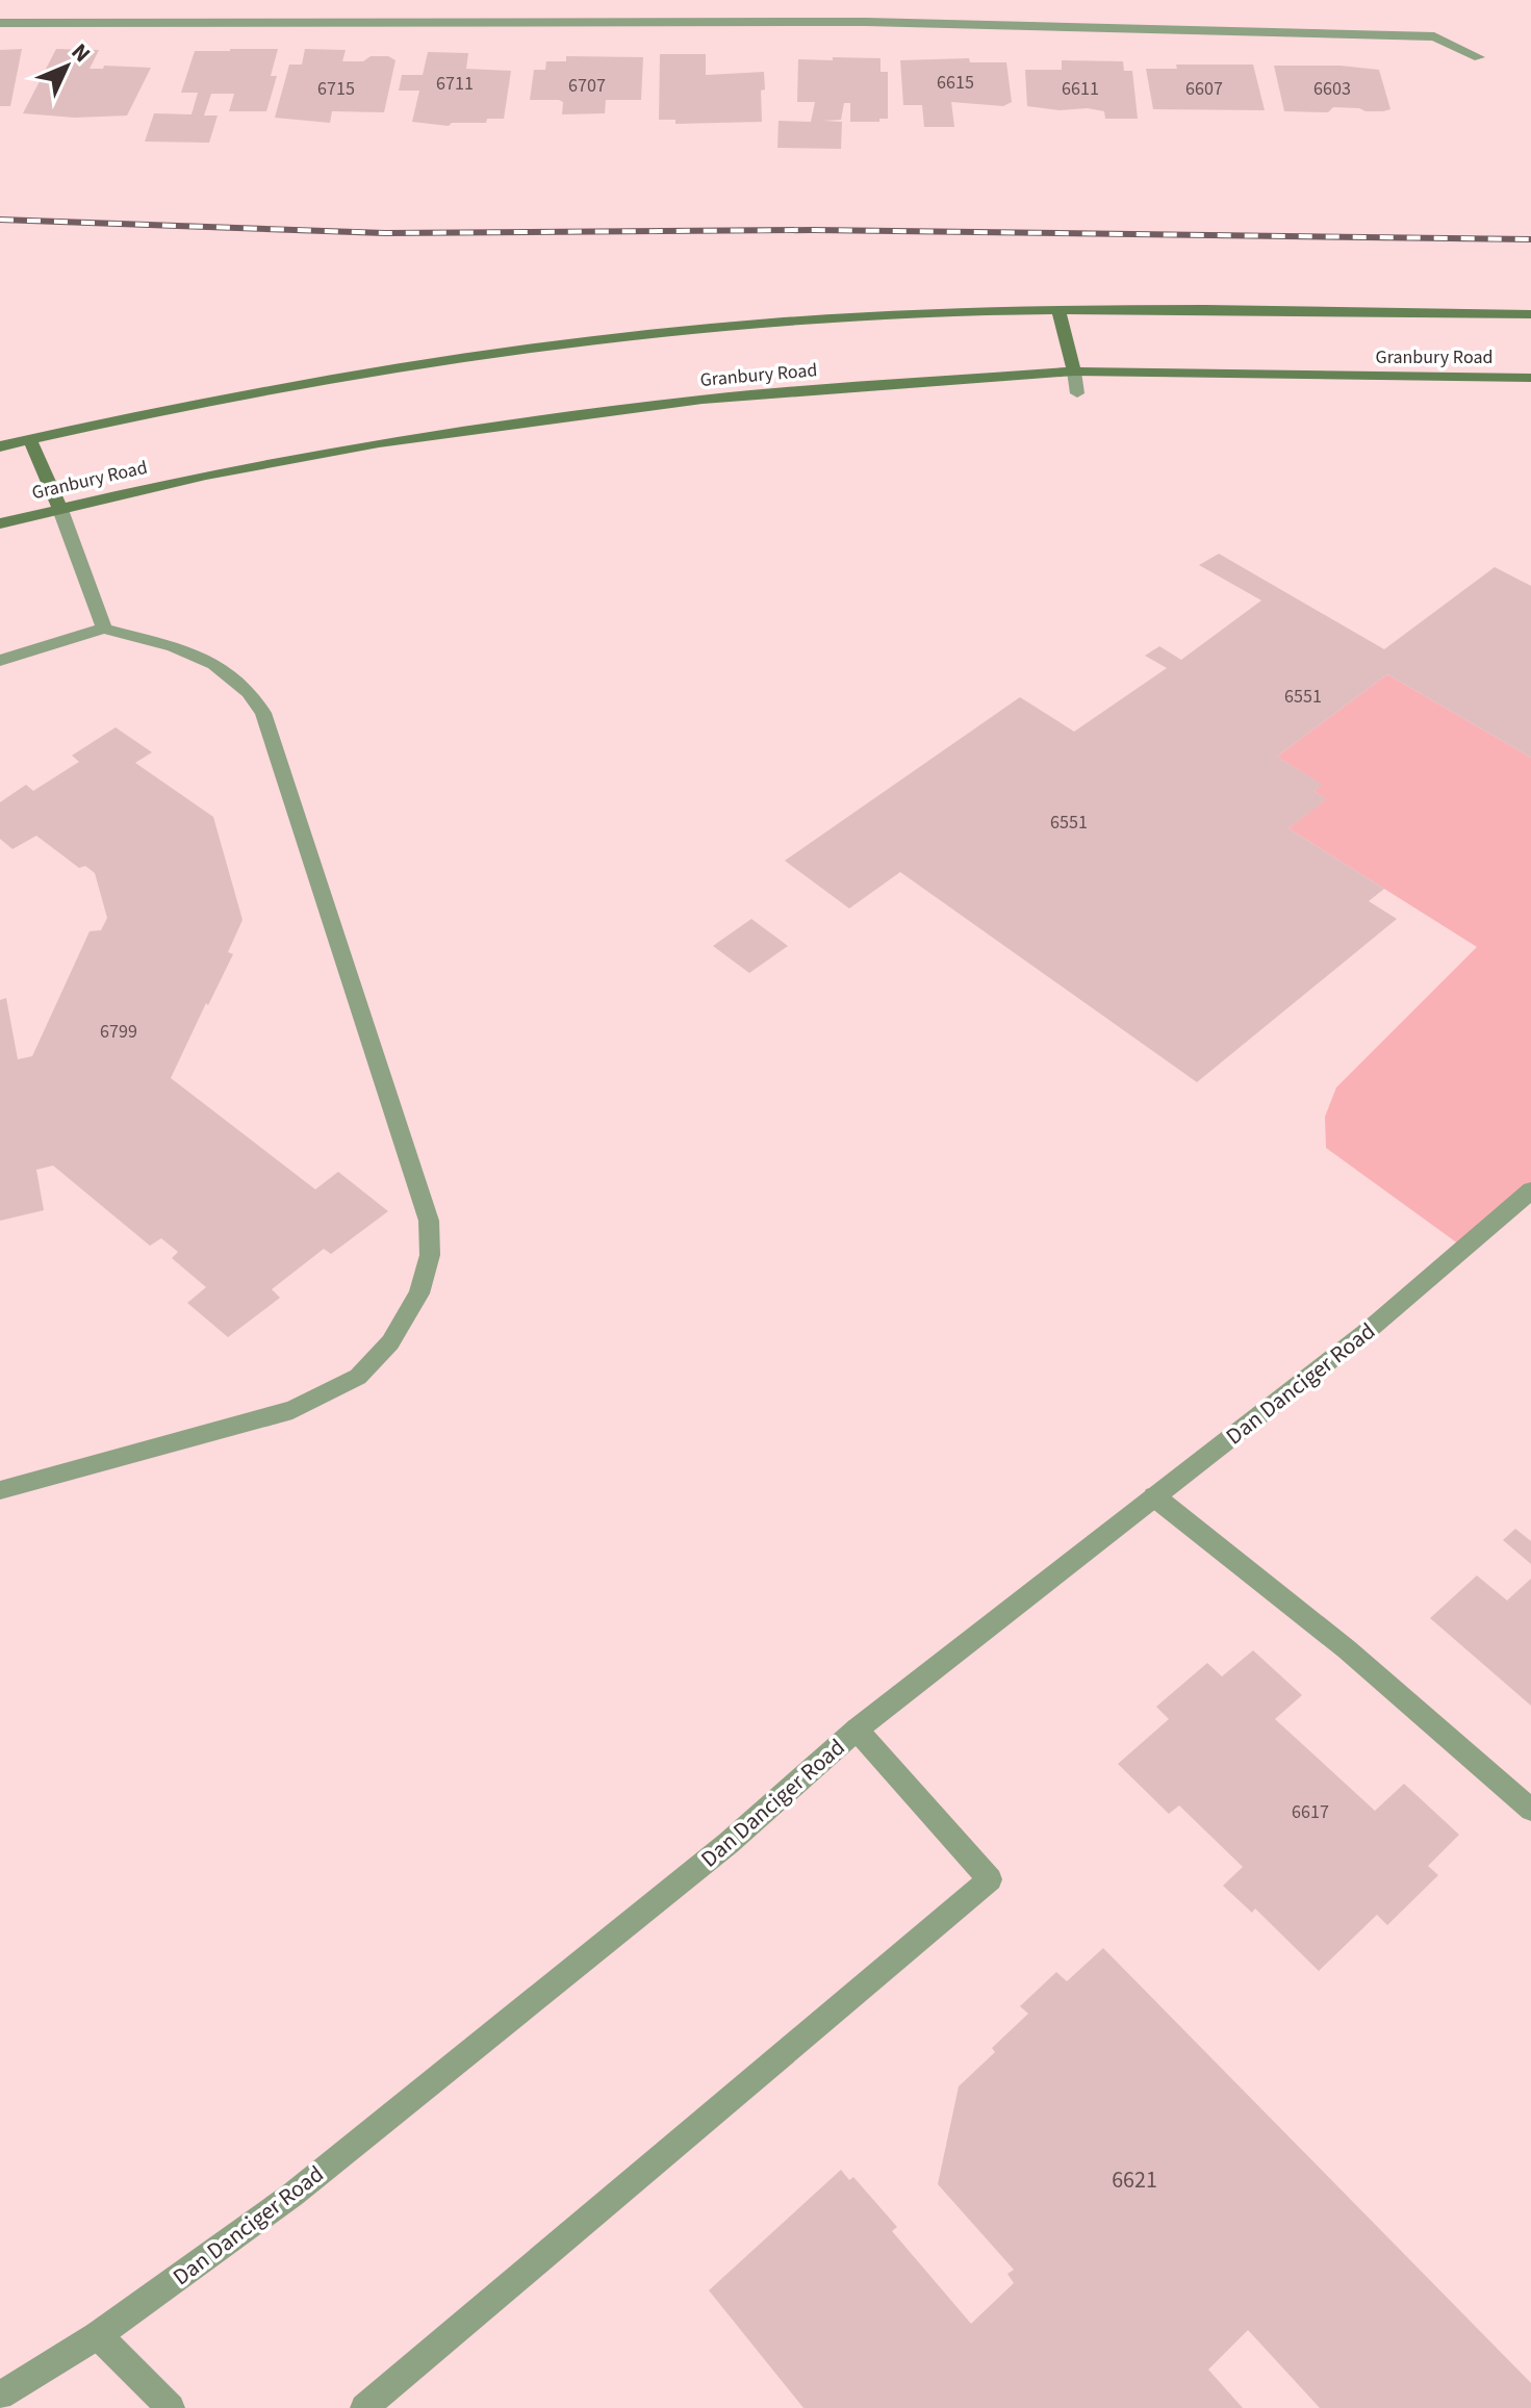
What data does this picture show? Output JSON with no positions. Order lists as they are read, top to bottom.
{
  "streets": {
    "main road": ["Granbury Road"],
    "street": ["Dan Danciger Road"]
  },
  "house_numbers": [
    "6615",
    "6711",
    "6707",
    "6715",
    "6611",
    "6607",
    "6603",
    "6551",
    "6551",
    "6799",
    "6617",
    "6621"
  ],
  "north": "top right"
}
